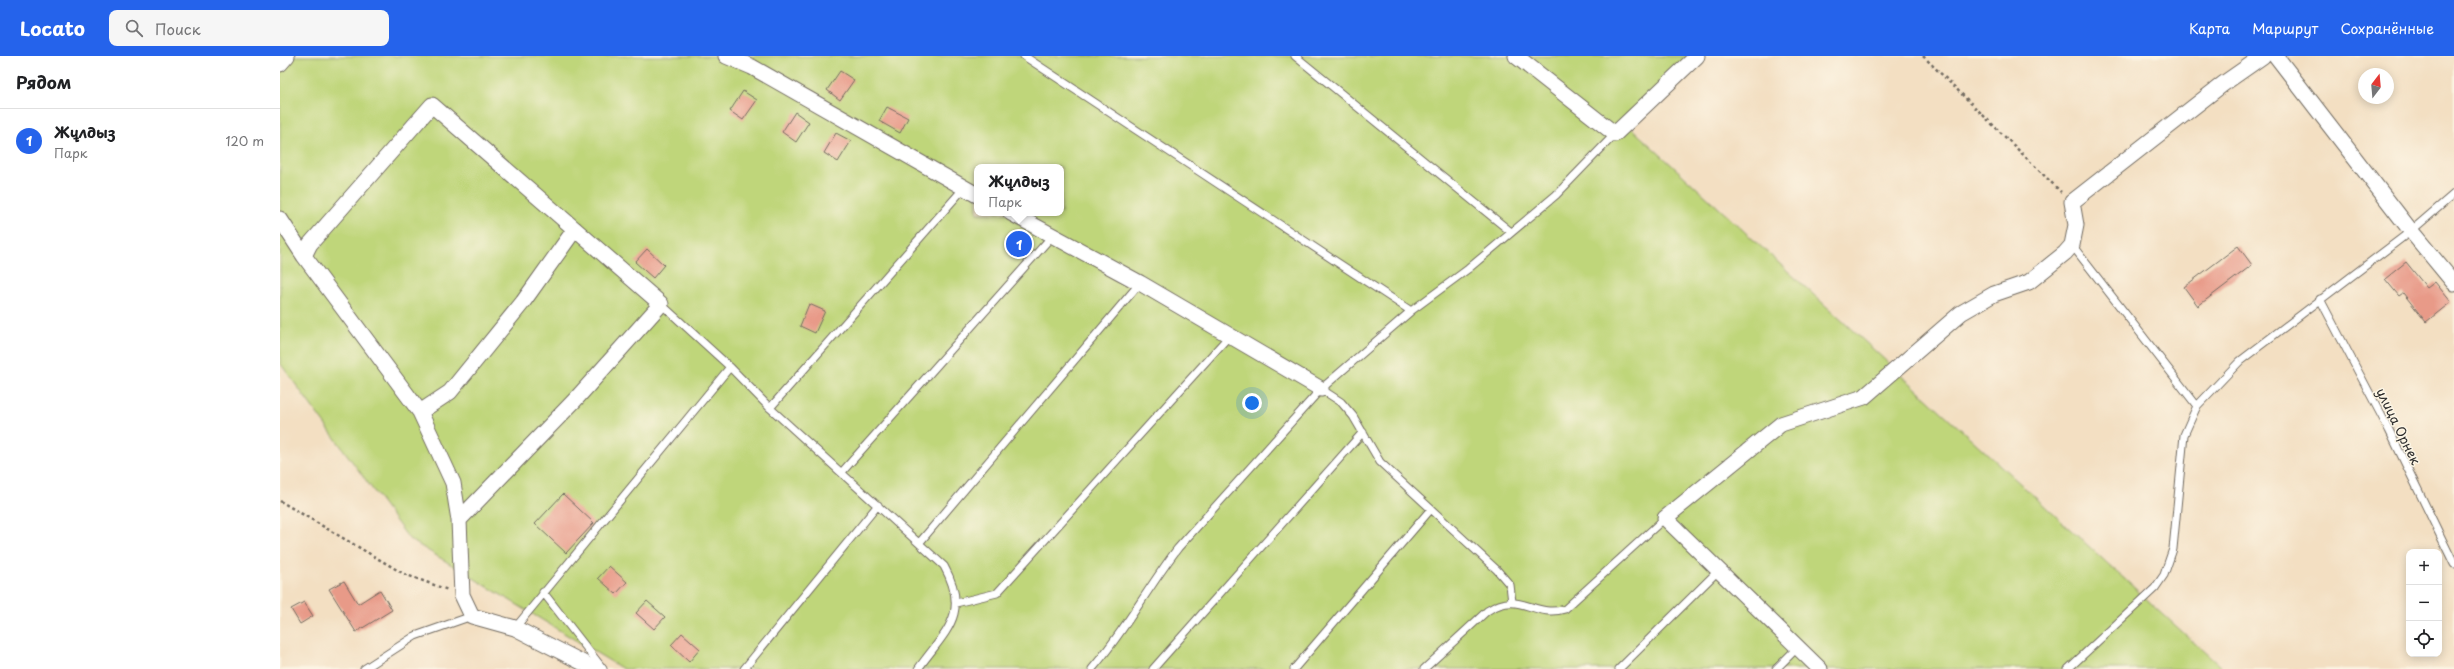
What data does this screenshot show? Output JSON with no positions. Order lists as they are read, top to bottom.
{
  "streets": {
    "lane": ["улица Орнек"]
  },
  "north": "top",
  "page": {
    "header": "Locato",
    "search": "Поиск",
    "nav": ["Карта", "Маршрут", "Сохранённые"],
    "heading": "Рядом",
    "list": [
      {
        "mark": "1",
        "name": "Жұлдыз",
        "note": "Парк",
        "value": "120 m"
      }
    ],
    "popup": ["Жұлдыз", "Парк"],
    "pins": "1",
    "map_buttons": ["+", "−"]
  }
}
